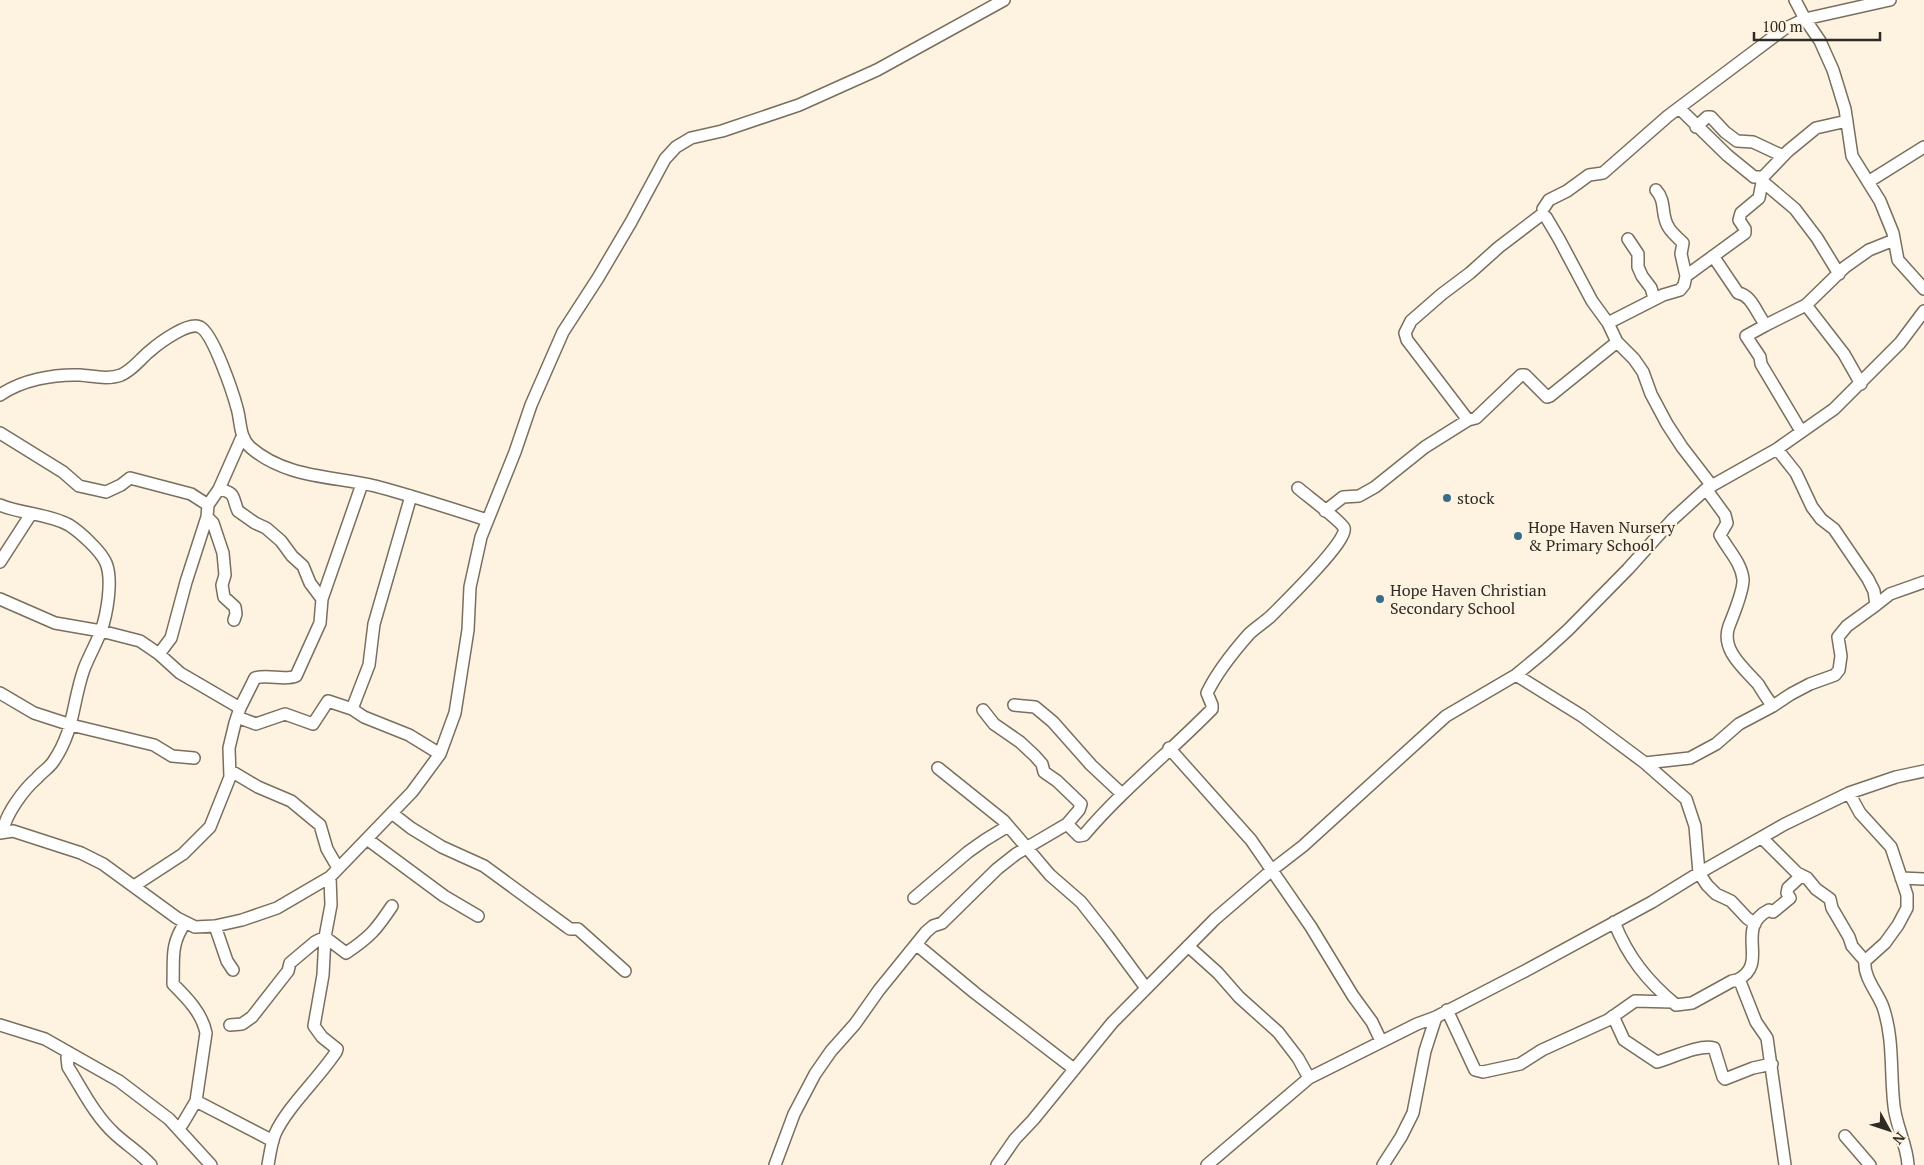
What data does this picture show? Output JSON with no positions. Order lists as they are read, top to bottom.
{
  "places": ["stock", "Hope Haven Nursery & Primary School", "Hope Haven Christian Secondary School"],
  "scale_bar": "100 m",
  "north": "bottom right"
}
